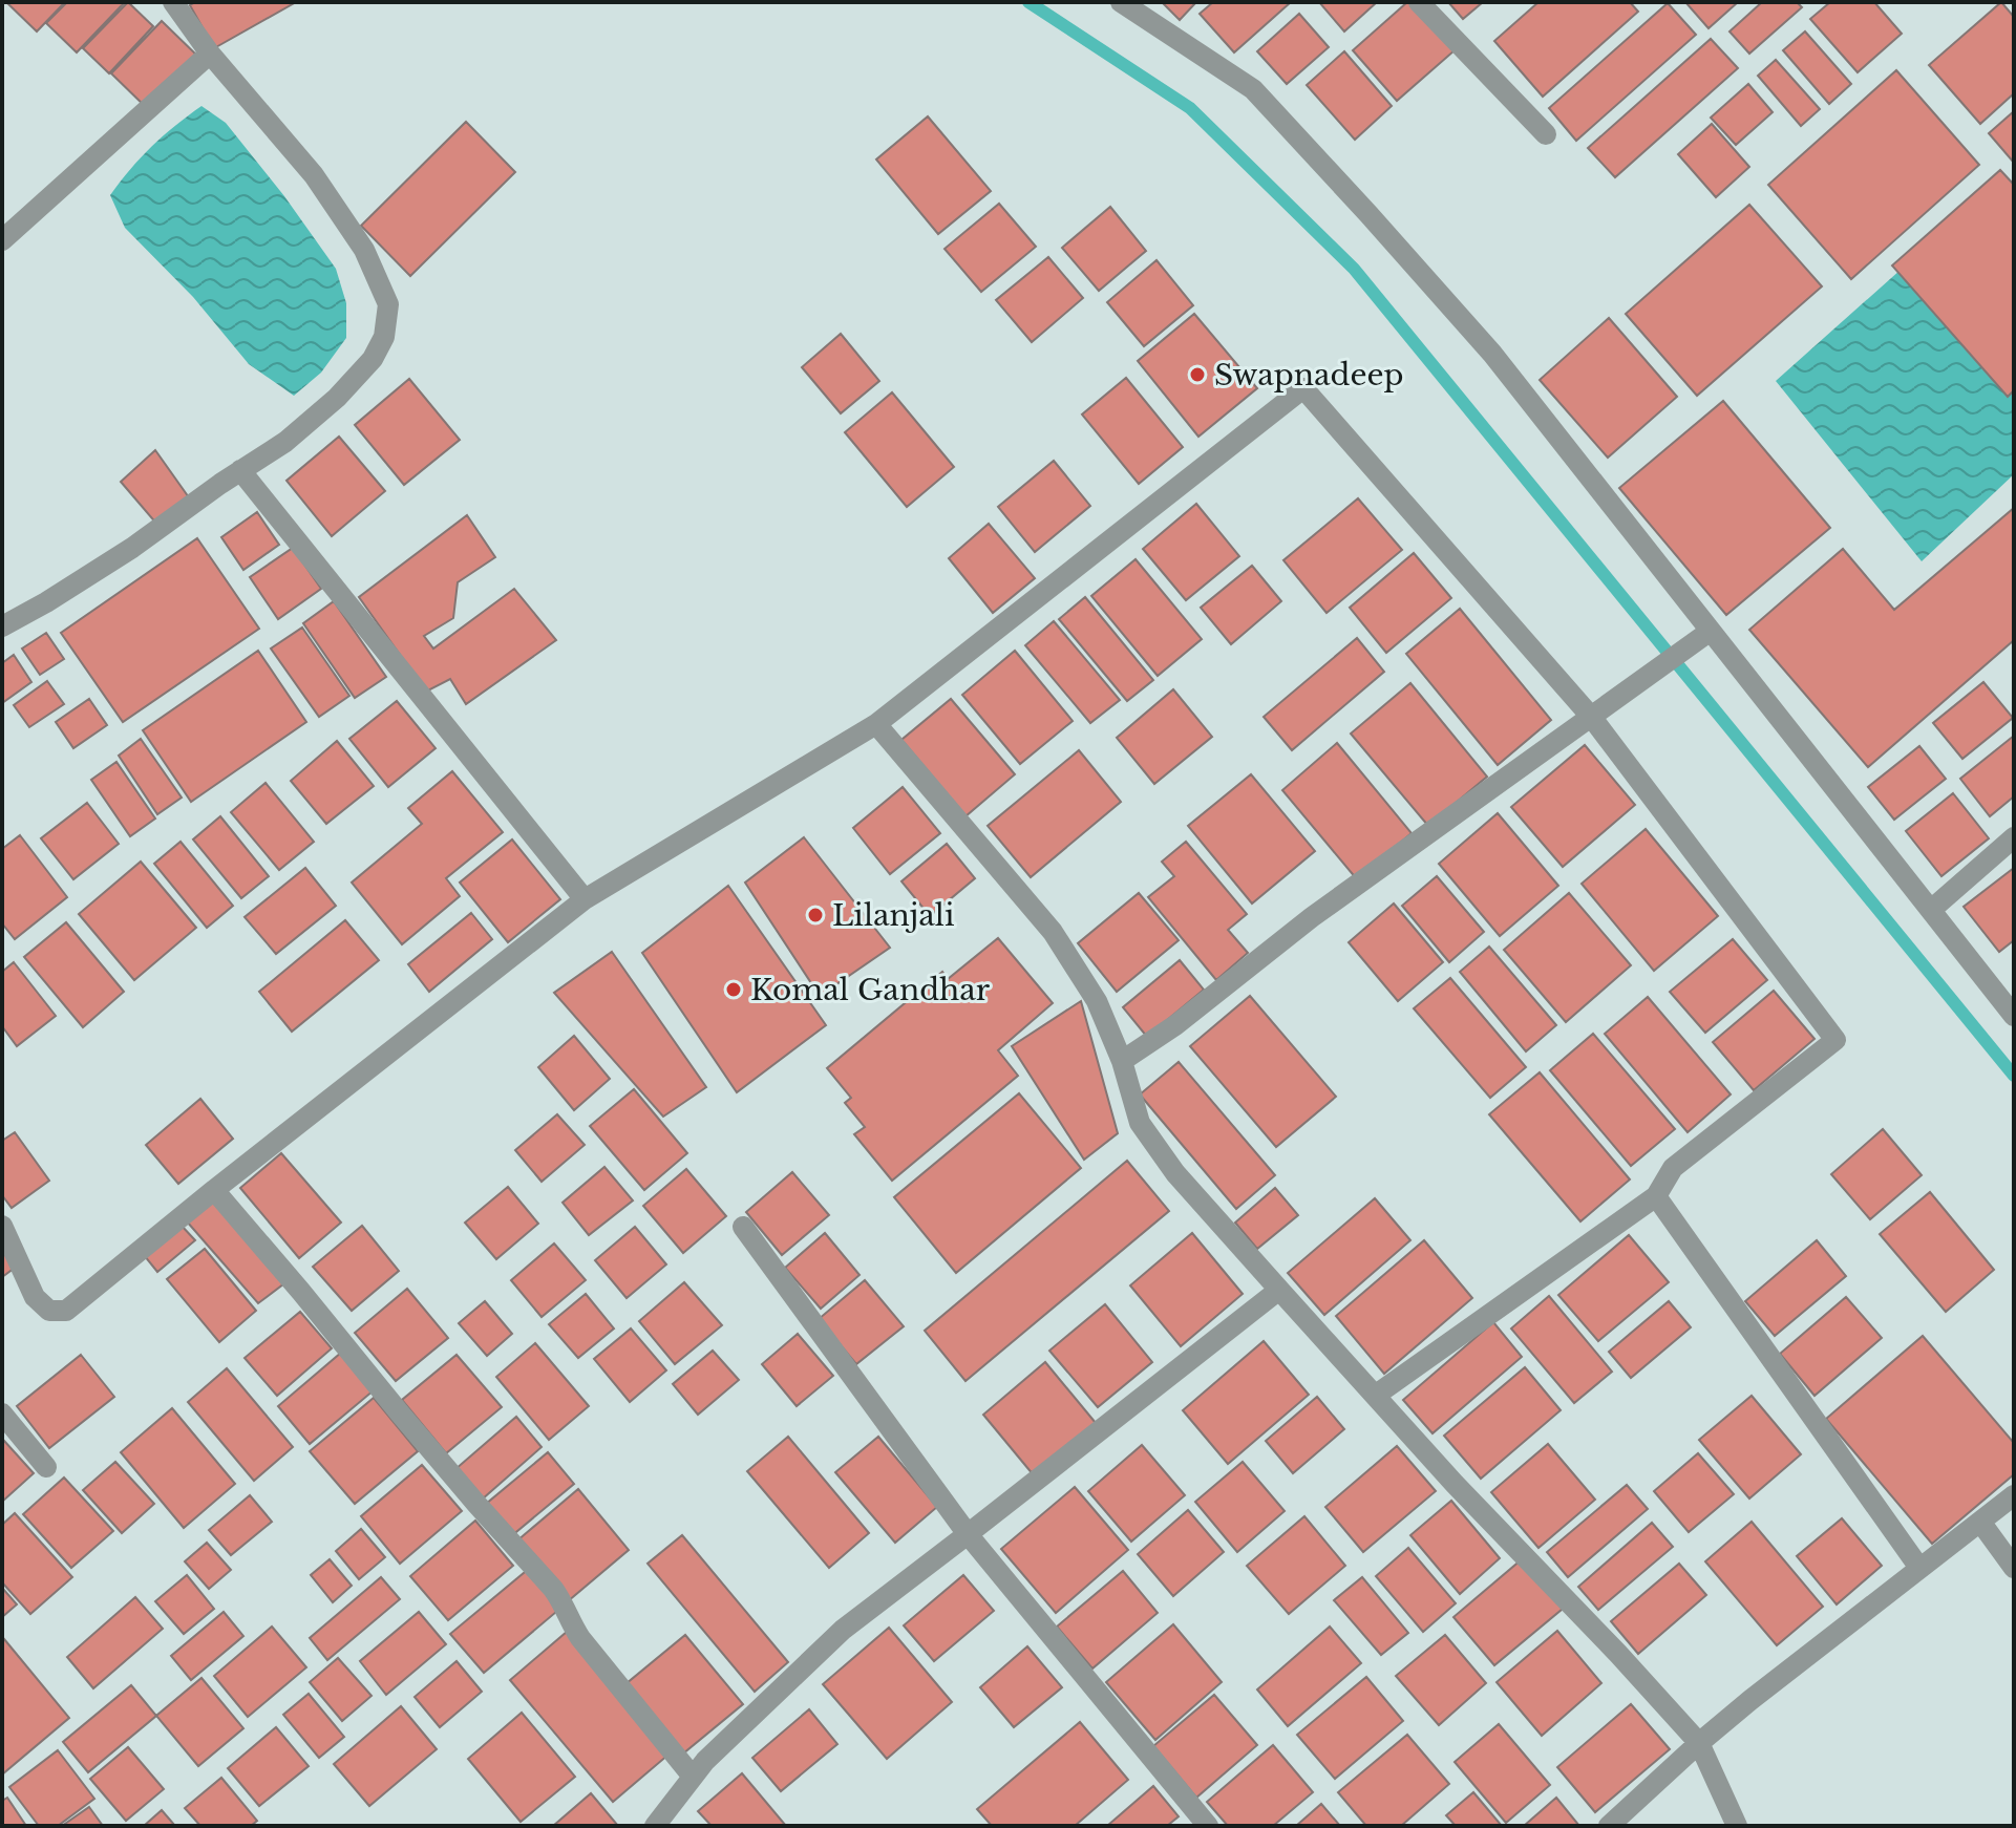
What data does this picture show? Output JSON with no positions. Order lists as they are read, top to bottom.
{
  "places": ["Swapnadeep", "Lilanjali", "Komal Gandhar"]
}
